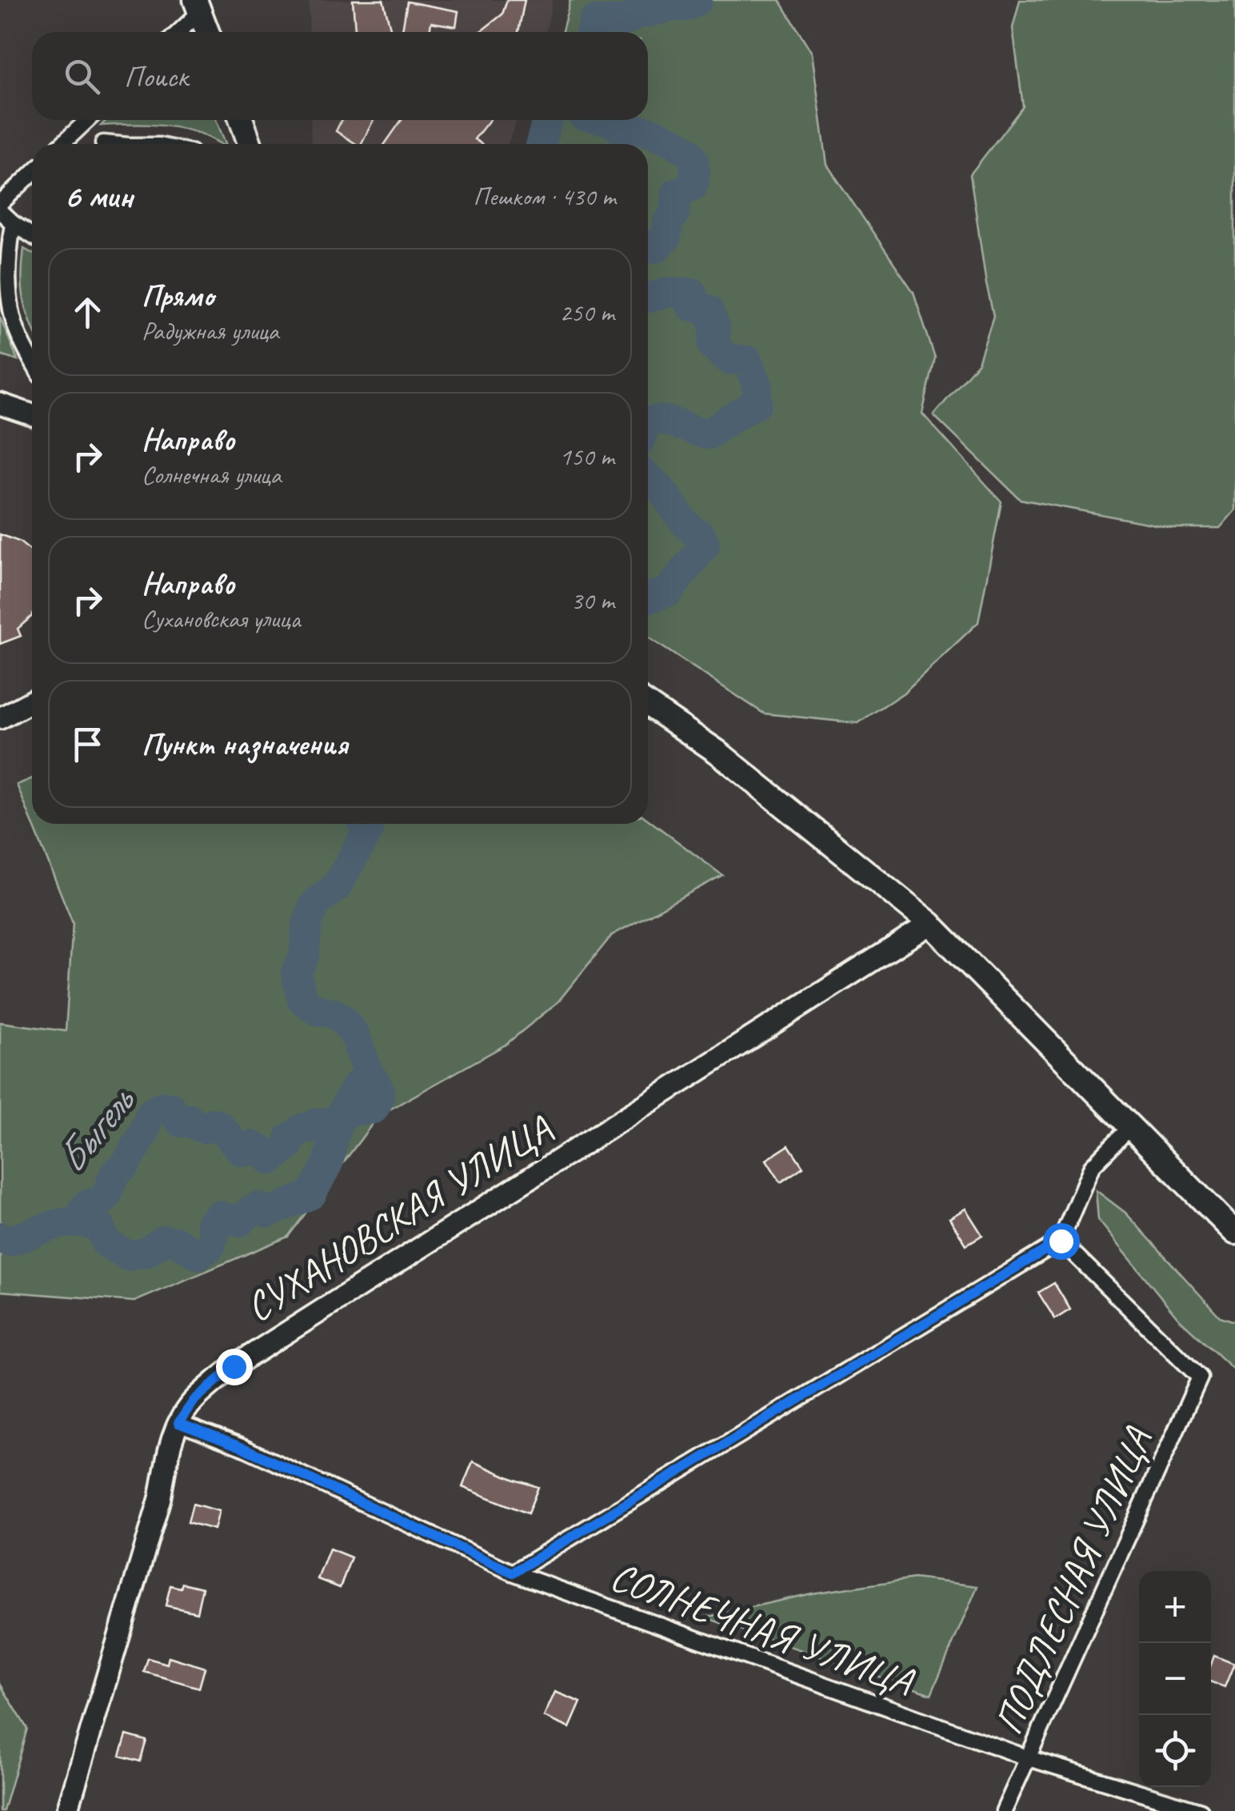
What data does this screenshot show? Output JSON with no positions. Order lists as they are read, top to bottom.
{
  "streets": {
    "street": ["СУХАНОВСКАЯ УЛИЦА", "ПОДЛЕСНАЯ УЛИЦА", "СОЛНЕЧНАЯ УЛИЦА"]
  },
  "crossings": [
    ["СУХАНОВСКАЯ УЛИЦА", "СОЛНЕЧНАЯ УЛИЦА"],
    ["ПОДЛЕСНАЯ УЛИЦА", "СОЛНЕЧНАЯ УЛИЦА"]
  ],
  "water": ["Быгель"],
  "page": {
    "search": "Поиск",
    "heading": ["6 мин", "Пешком · 430 m"],
    "list": [
      ["Прямо", "Радужная улица", "250 m"],
      ["Направо", "Солнечная улица", "150 m"],
      ["Направо", "Сухановская улица", "30 m"],
      "Пункт назначения"
    ],
    "map_buttons": ["+", "−"]
  }
}
